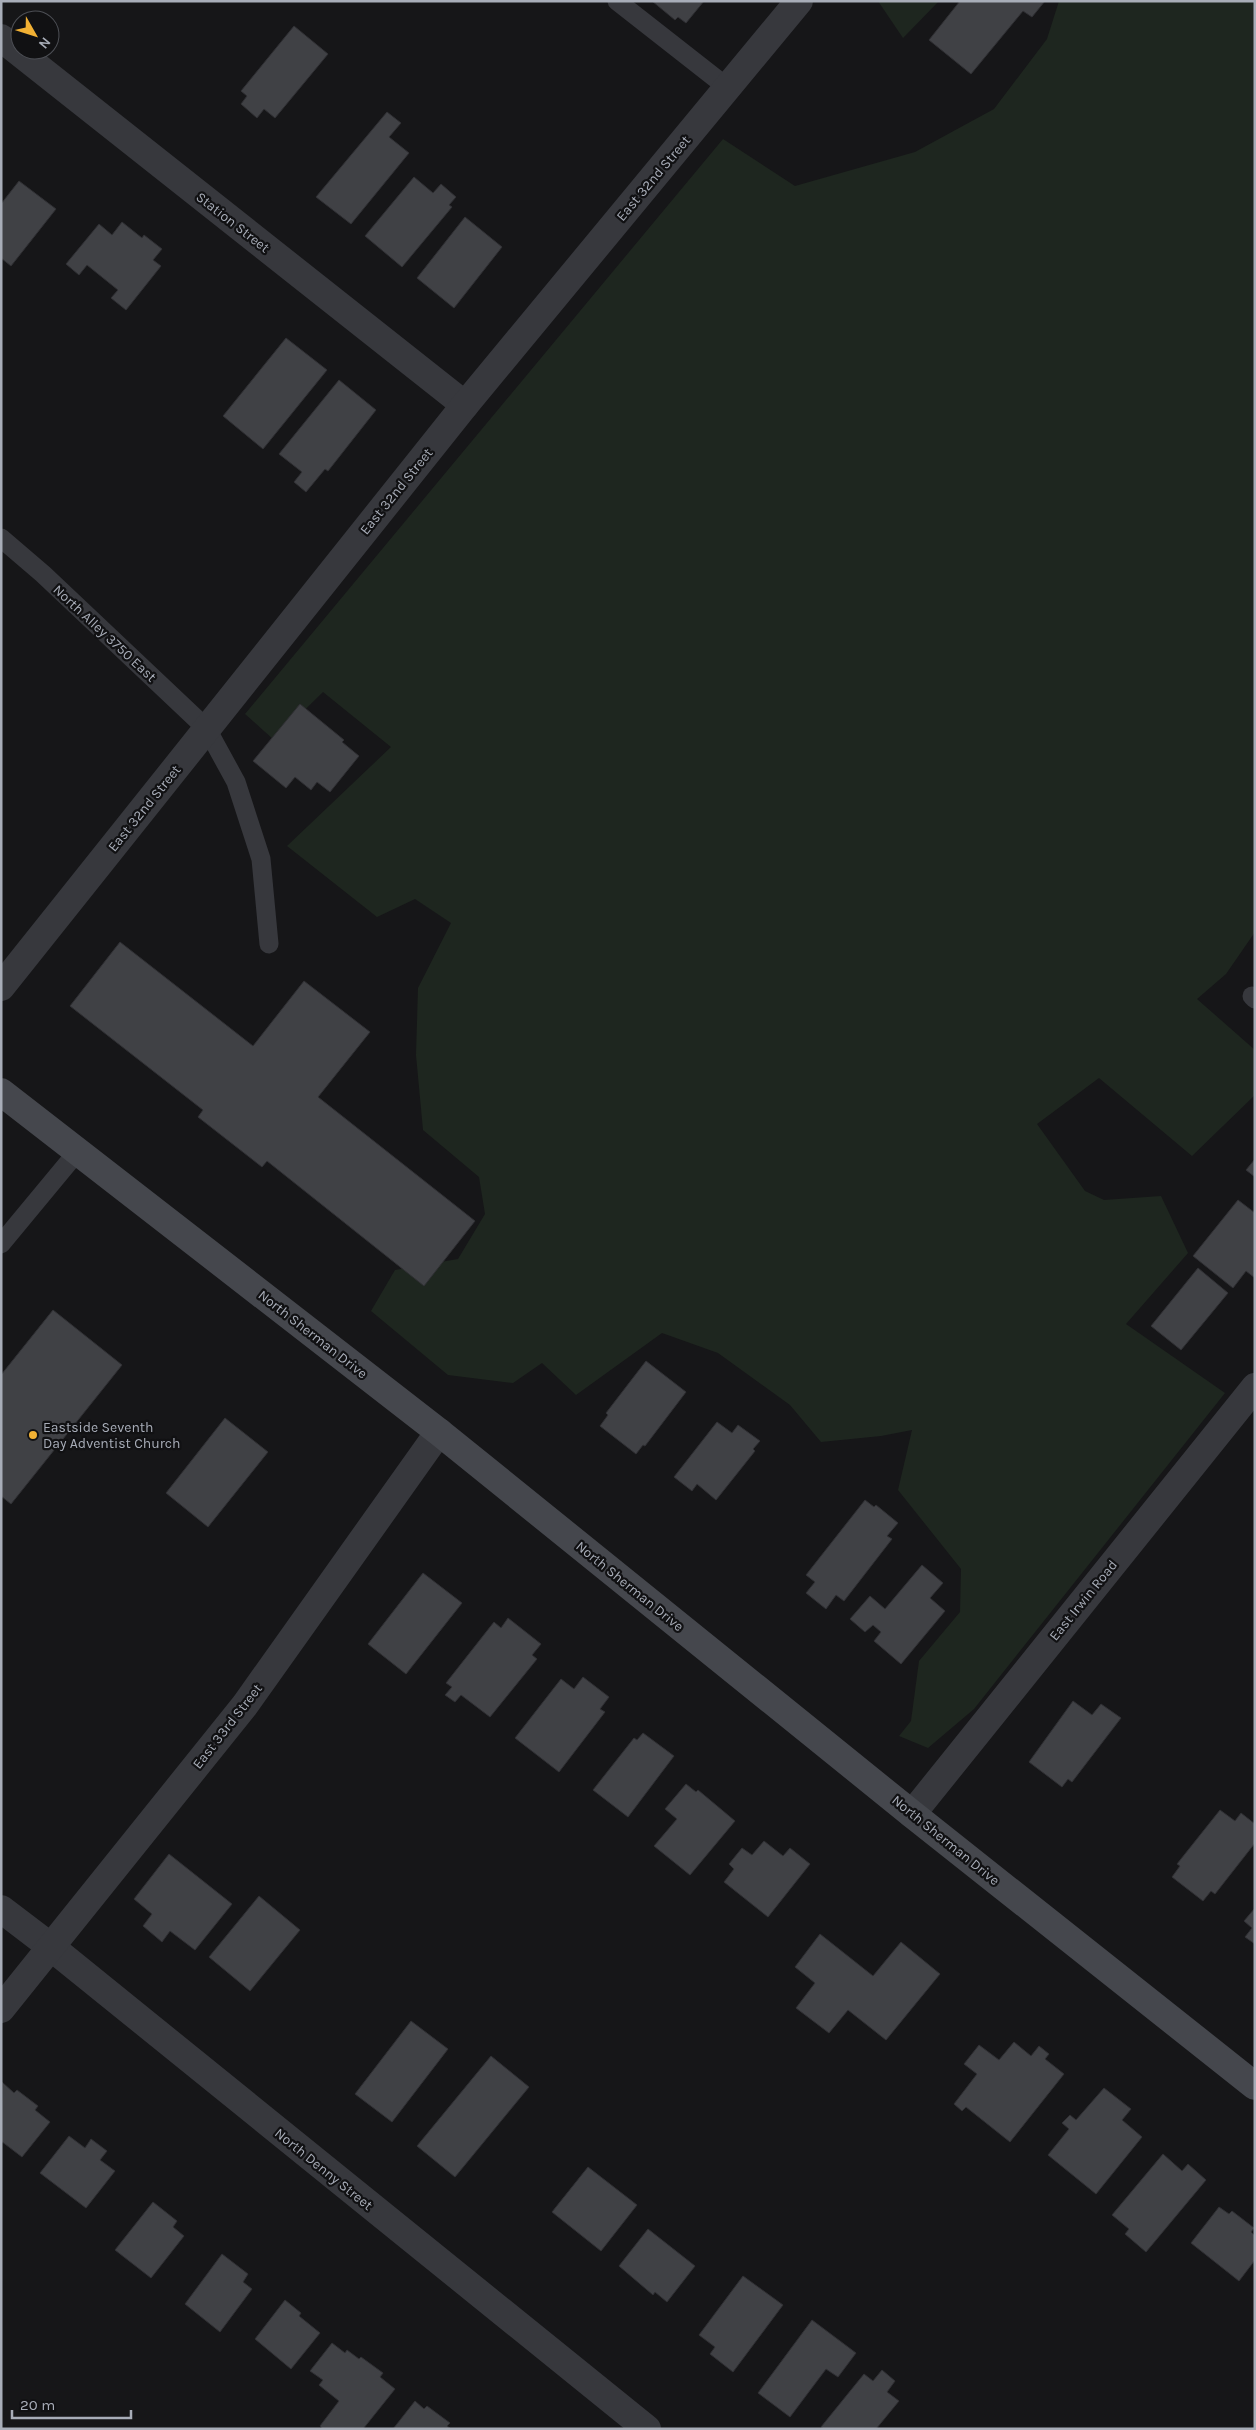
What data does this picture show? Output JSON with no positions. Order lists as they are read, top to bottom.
{
  "streets": {
    "main road": ["North Sherman Drive"],
    "street": [
      "East 32nd Street",
      "Station Street",
      "East Irwin Road",
      "East 33rd Street",
      "North Denny Street"
    ],
    "lane": ["North Alley 3750 East"]
  },
  "crossings": [
    ["East 32nd Street", "Station Street"],
    ["East 32nd Street", "North Alley 3750 East"],
    ["North Sherman Drive", "East Irwin Road"],
    ["North Sherman Drive", "East 33rd Street"],
    ["East 33rd Street", "North Denny Street"]
  ],
  "places": ["Eastside Seventh Day Adventist Church"],
  "scale_bar": "20 m",
  "north": "bottom right"
}
